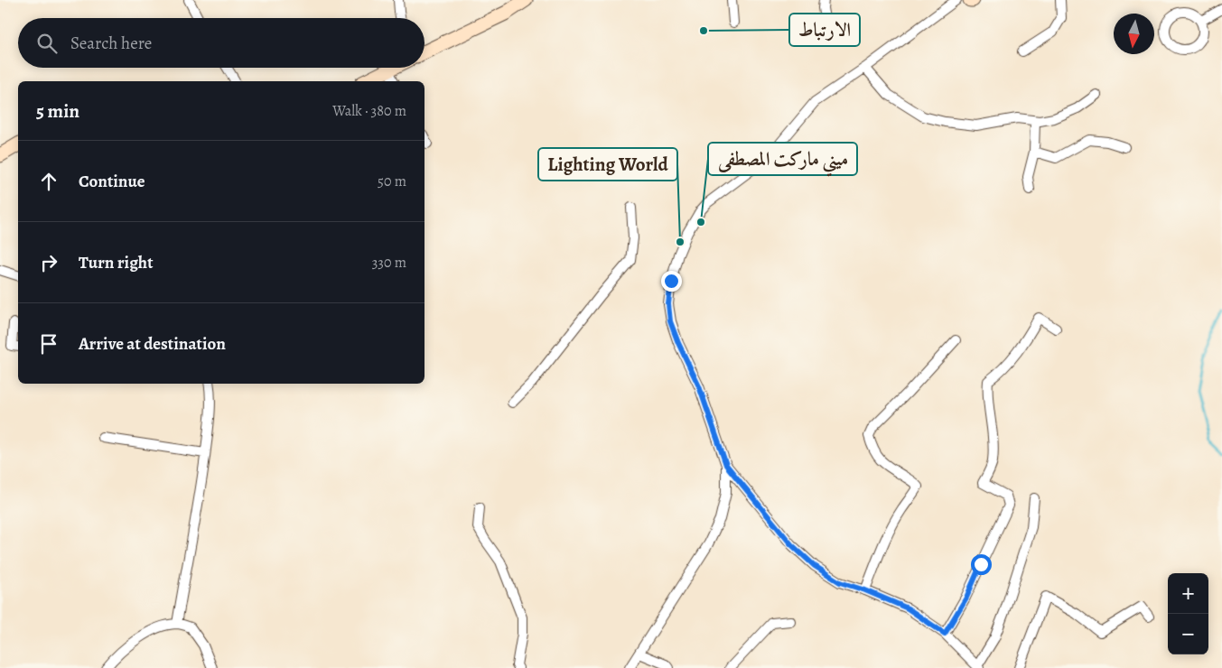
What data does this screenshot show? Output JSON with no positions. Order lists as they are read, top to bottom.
{
  "places": ["الارتباط", "ميني ماركت المصطفى", "Lighting World"],
  "north": "bottom",
  "page": {
    "search": "Search here",
    "heading": ["5 min", "Walk · 380 m"],
    "list": [
      ["Continue", "50 m"],
      ["Turn right", "330 m"],
      "Arrive at destination"
    ],
    "map_buttons": ["+", "−"]
  }
}
